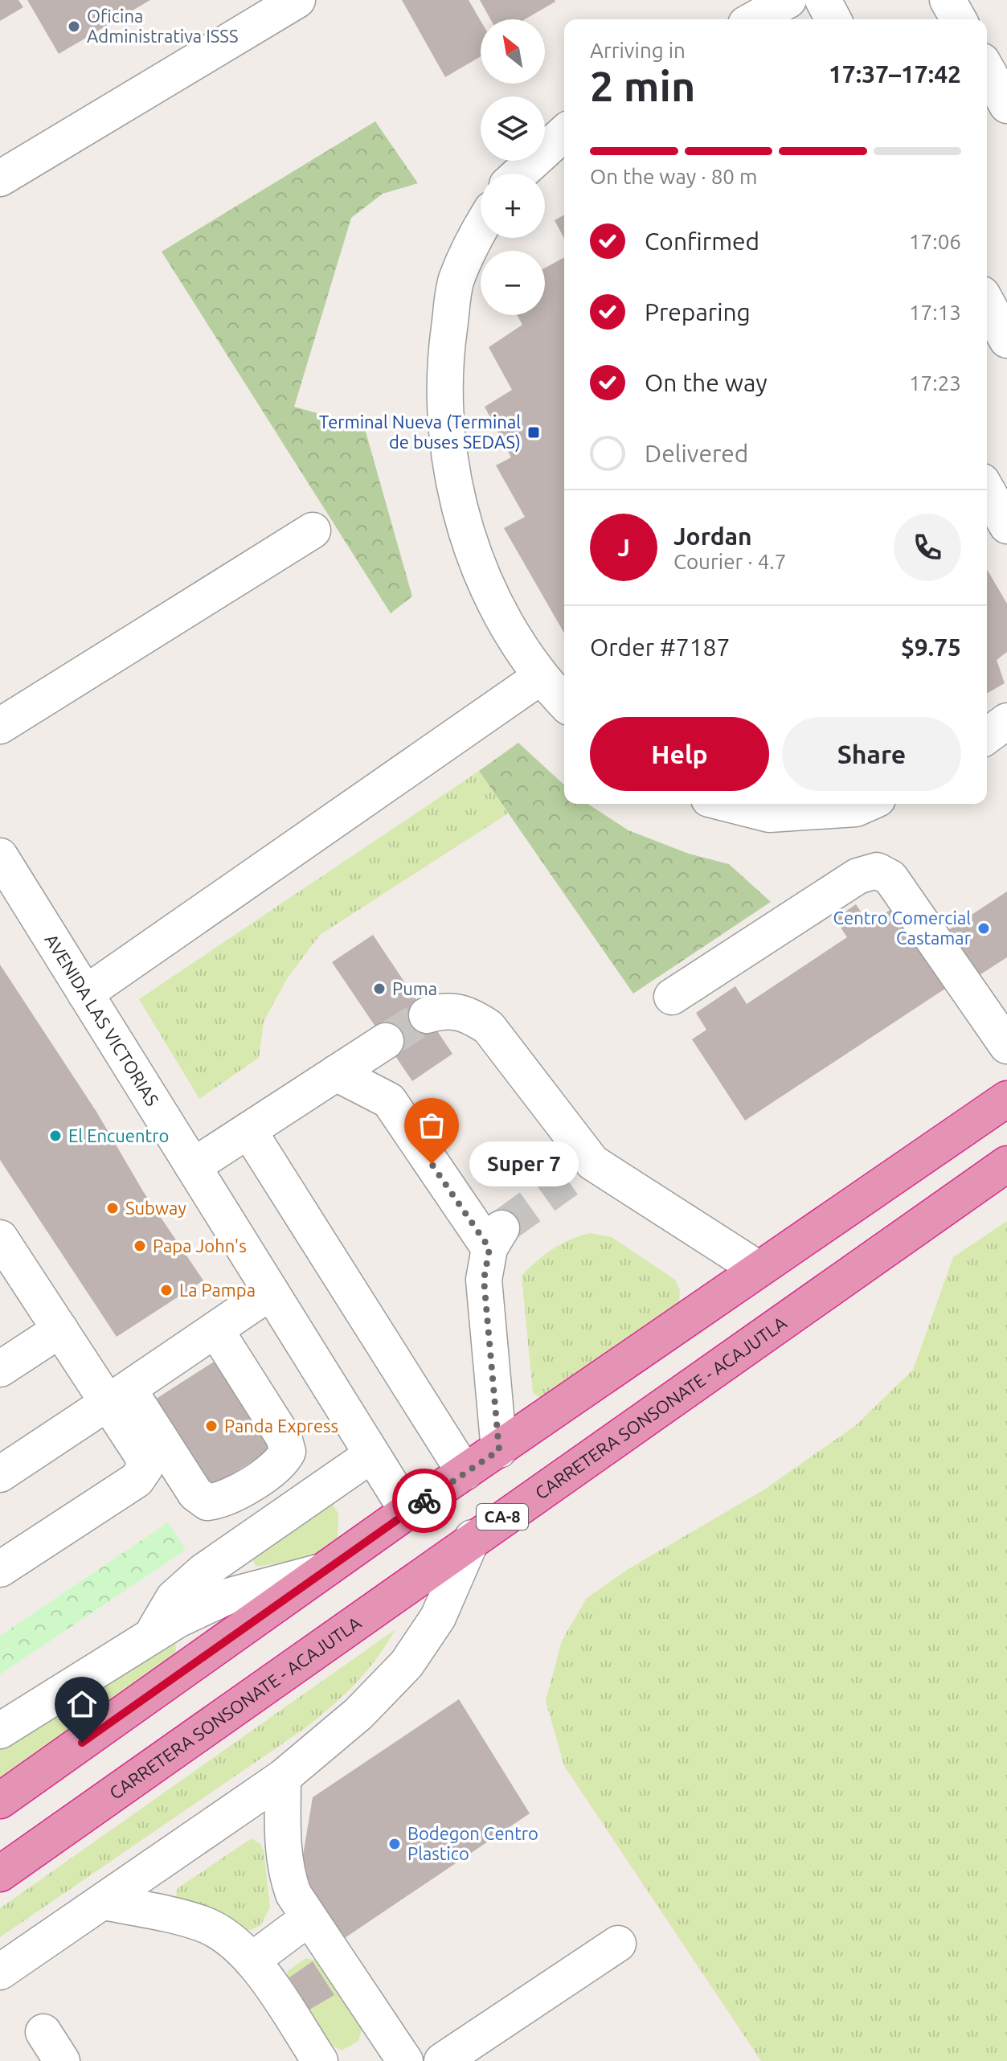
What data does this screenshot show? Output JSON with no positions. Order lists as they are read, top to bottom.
{
  "streets": {
    "highway": ["CARRETERA SONSONATE - ACAJUTLA", "CA-8"],
    "street": ["AVENIDA LAS VICTORIAS"]
  },
  "places": {
    "other": [
      "Oficina Administrativa ISSS",
      "Centro Comercial Castamar",
      "Puma",
      "El Encuentro",
      "Super 7",
      "Subway",
      "Papa John's",
      "La Pampa",
      "Panda Express",
      "Bodegon Centro Plastico"
    ],
    "transit": ["Terminal Nueva (Terminal de buses SEDAS)"]
  },
  "north": "top left",
  "page": {
    "map_buttons": ["+", "−"],
    "heading": ["2 min", "Arriving in", "17:37–17:42"],
    "panel": [
      "Jordan",
      "Courier · 4.7",
      "Order #7187",
      "$9.75"
    ],
    "bar": "On the way · 80 m",
    "list": [
      ["Confirmed", "17:06"],
      ["Preparing", "17:13"],
      ["On the way", "17:23"],
      "Delivered"
    ],
    "round": "J",
    "buttons": ["Help", "Share"],
    "bubble": "Super 7"
  }
}
